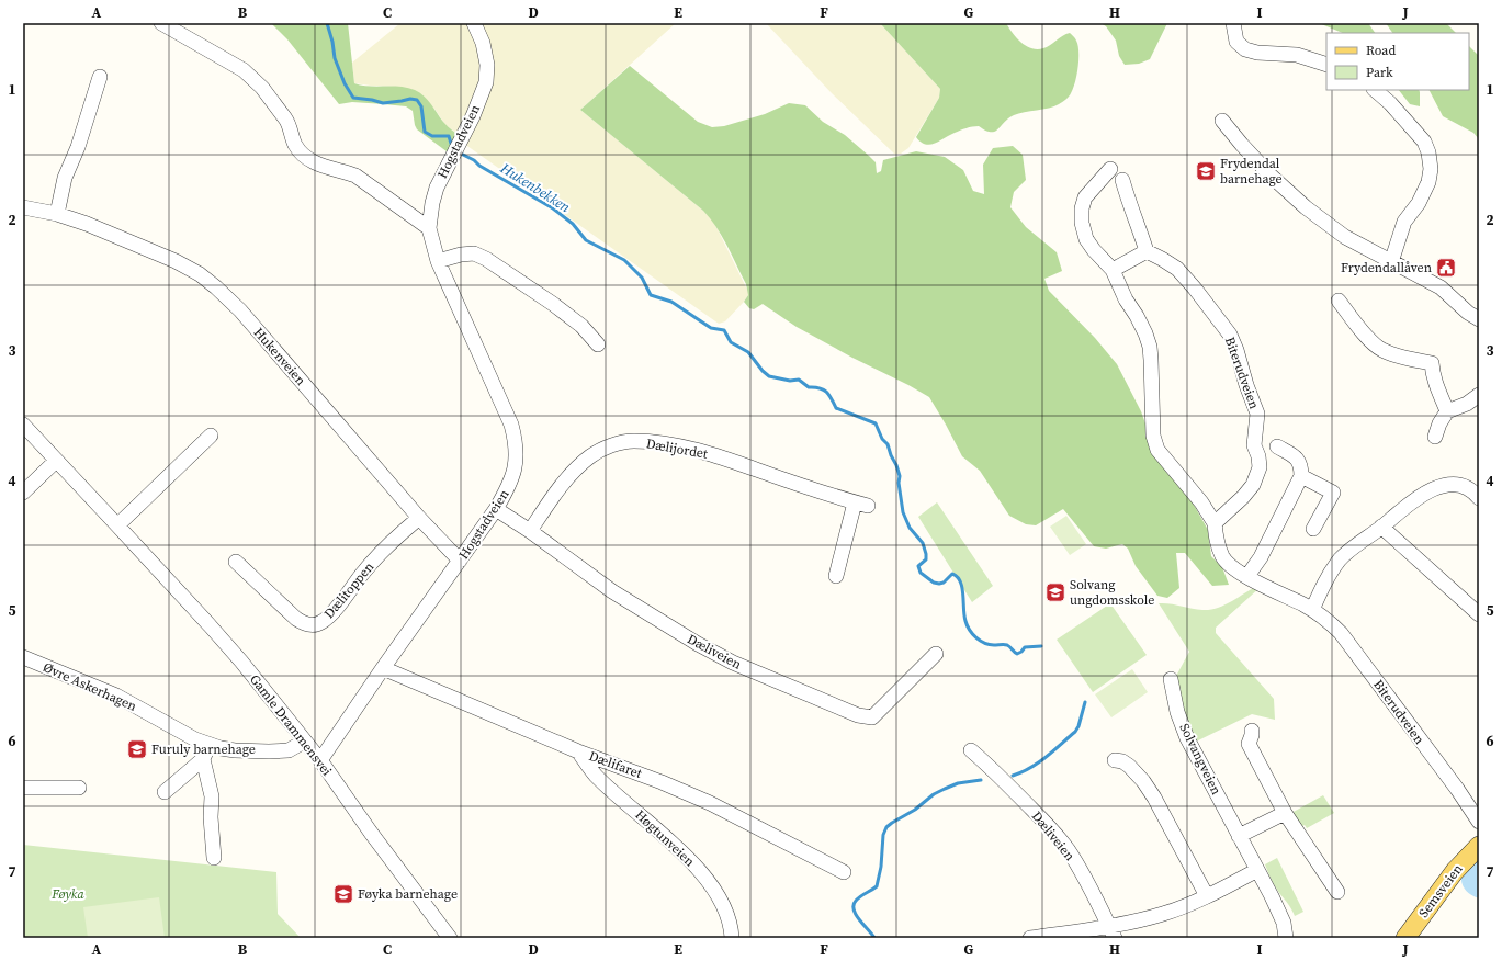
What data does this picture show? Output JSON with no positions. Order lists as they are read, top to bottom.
{
  "streets": {
    "main road": ["Semsveien"],
    "street": [
      "Hogstadveien",
      "Hukenveien",
      "Biterudveien",
      "Dælijordet",
      "Dælitoppen",
      "Dæliveien",
      "Øvre Askerhagen",
      "Gamle Drammensvei",
      "Solvangveien",
      "Dælifaret",
      "Høgtunveien"
    ]
  },
  "crossings": [
    ["Hogstadveien", "Hukenveien"],
    ["Hogstadveien", "Dæliveien"],
    ["Hogstadveien", "Gamle Drammensvei"],
    ["Hogstadveien", "Dælifaret"],
    ["Hukenveien", "Dælitoppen"],
    ["Dælijordet", "Dæliveien"],
    ["Øvre Askerhagen", "Gamle Drammensvei"],
    ["Dælifaret", "Høgtunveien"]
  ],
  "water": ["Hukenbekken"],
  "parks": ["Føyka"],
  "places": {
    "school or university": [
      "Frydendal barnehage",
      "Solvang ungdomsskole",
      "Furuly barnehage",
      "Føyka barnehage"
    ],
    "public building": ["Frydendallåven"]
  },
  "legend": ["Road", "Park"],
  "grid": {
    "columns": [
      "A",
      "B",
      "C",
      "D",
      "E",
      "F",
      "G",
      "H",
      "I",
      "J"
    ],
    "rows": [
      "1",
      "2",
      "3",
      "4",
      "5",
      "6",
      "7"
    ]
  }
}
